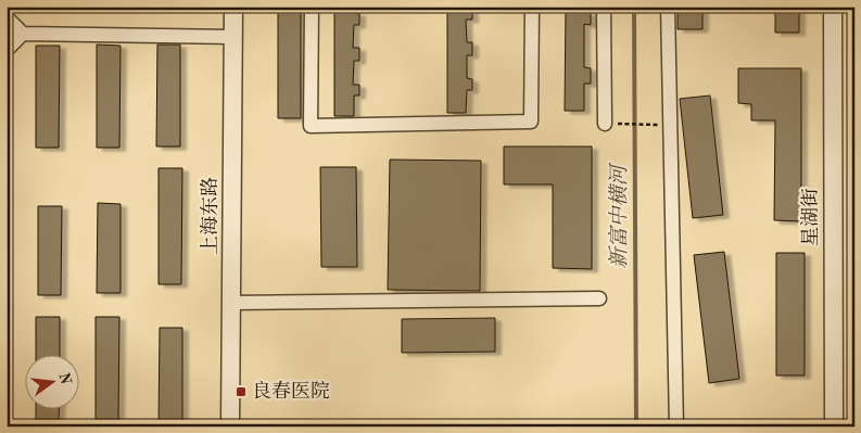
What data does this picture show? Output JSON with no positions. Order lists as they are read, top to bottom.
{
  "streets": {
    "street": ["上海东路", "星湖街"]
  },
  "water": ["新富中横河"],
  "places": {
    "transit": ["良春医院"]
  },
  "north": "right"
}
